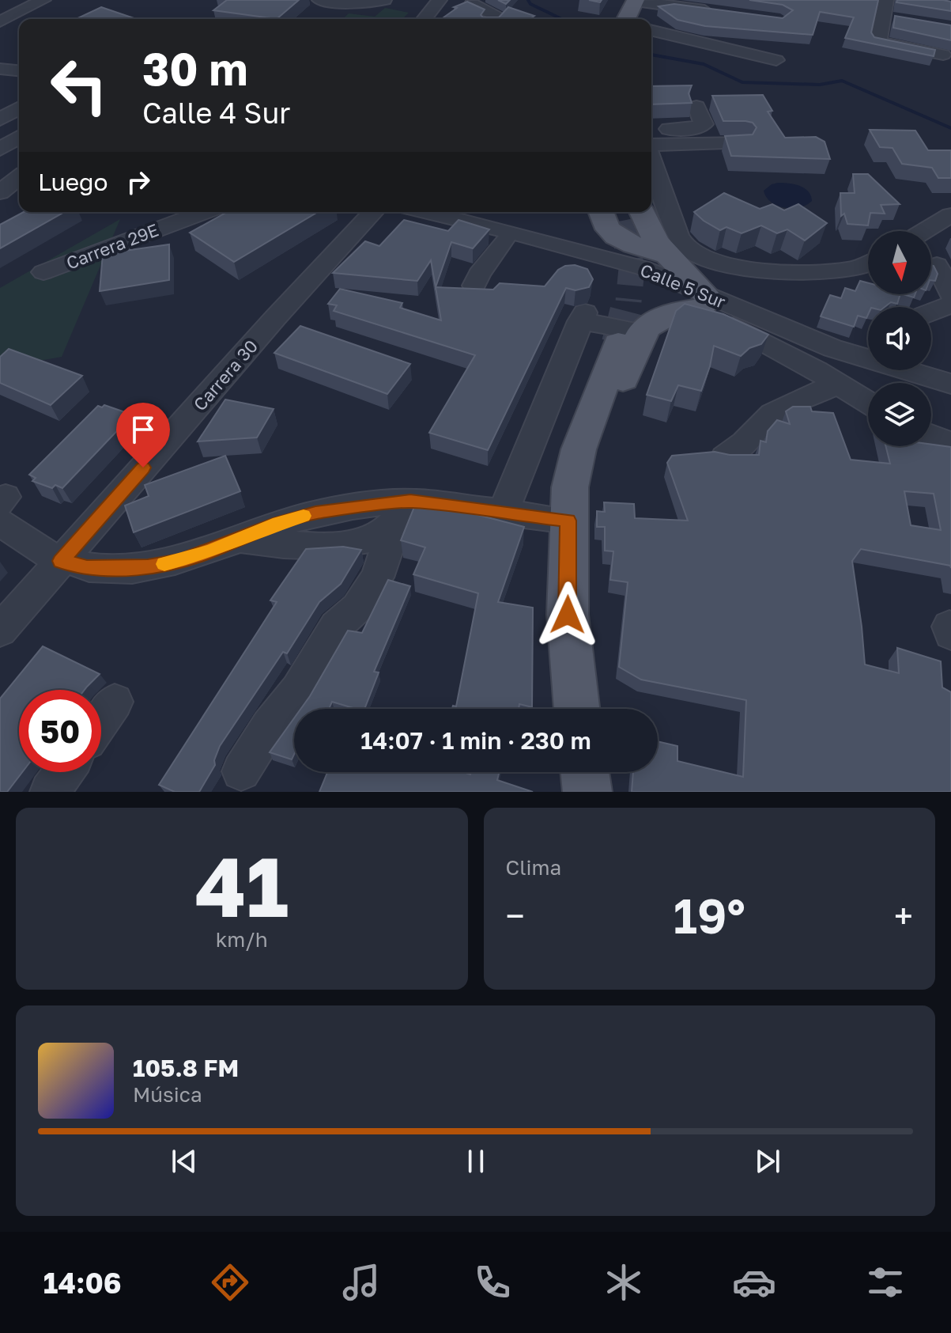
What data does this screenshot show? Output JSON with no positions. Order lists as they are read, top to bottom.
{
  "streets": {
    "street": ["Carrera 29E", "Calle 5 Sur", "Carrera 30"]
  },
  "north": "bottom",
  "page": {
    "turn": ["30 m", "Calle 4 Sur"],
    "then": "Luego",
    "limit": "50",
    "trip": "14:07 · 1 min · 230 m",
    "tile": [
      ["41", "km/h"],
      "Clima"
    ],
    "heat": ["−", "19°", "+"],
    "song": ["105.8 FM", "Música"],
    "tabs": "14:06"
  }
}
